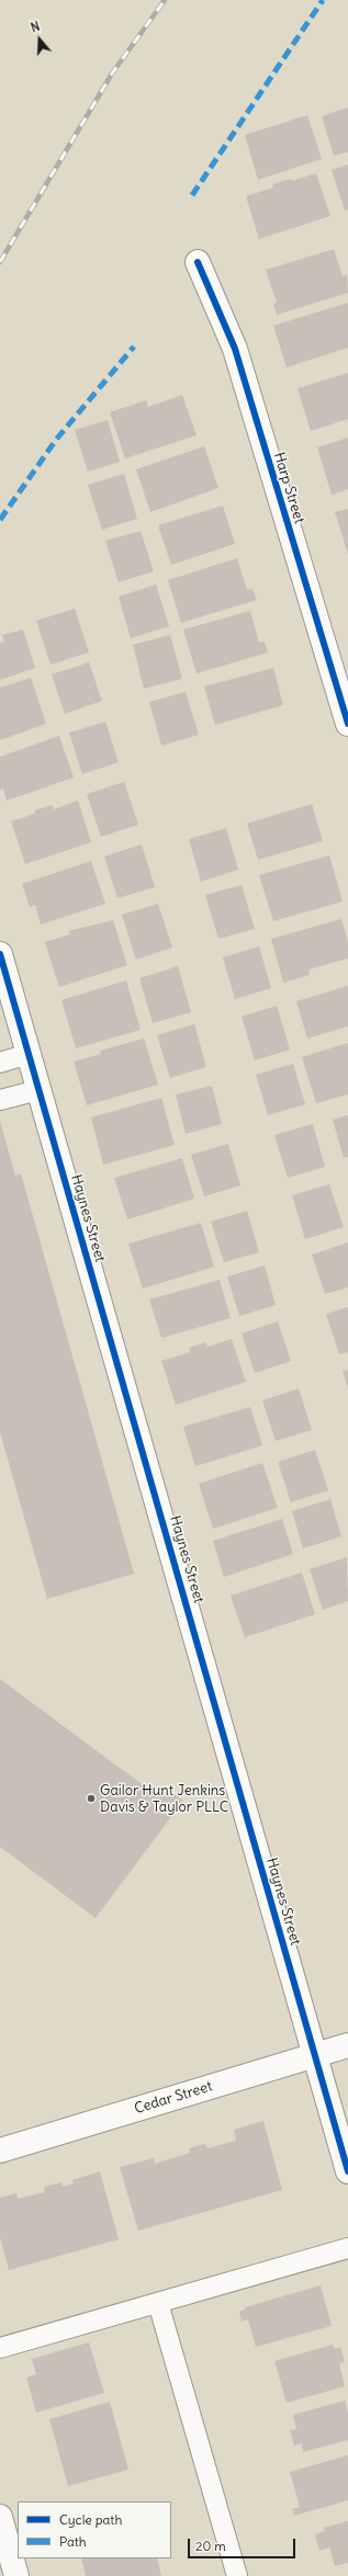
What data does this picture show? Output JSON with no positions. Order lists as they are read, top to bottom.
{
  "streets": {
    "street": ["Harp Street", "Haynes Street", "Cedar Street"]
  },
  "crossings": [
    ["Haynes Street", "Cedar Street"]
  ],
  "places": ["Gailor Hunt Jenkins Davis & Taylor PLLC"],
  "legend": ["Cycle path", "Path"],
  "scale_bar": "20 m",
  "north": "top"
}
